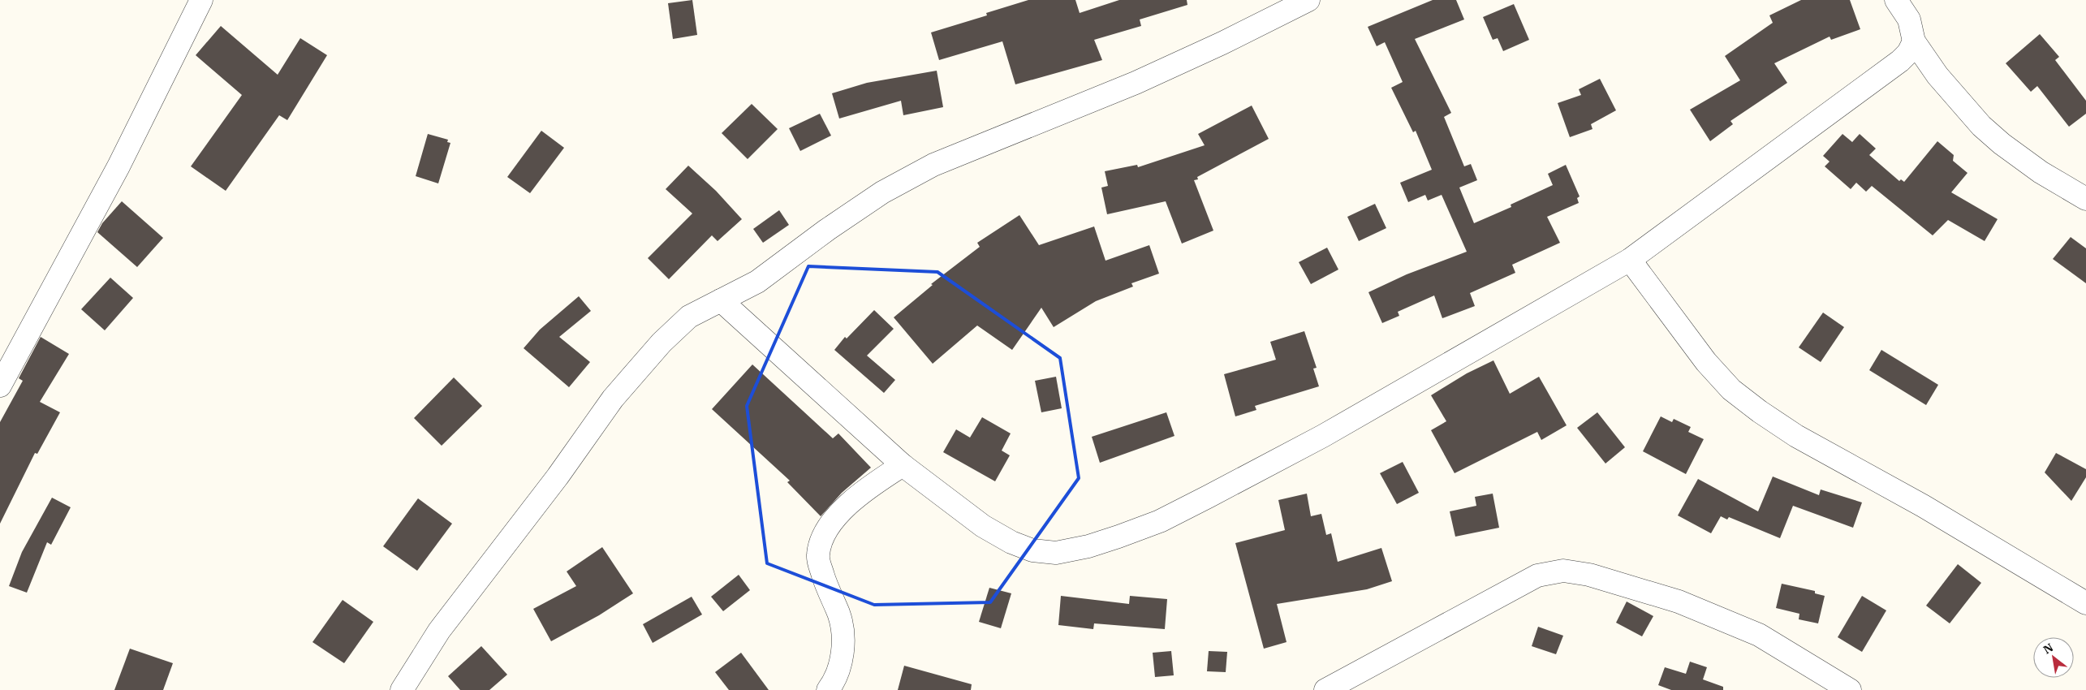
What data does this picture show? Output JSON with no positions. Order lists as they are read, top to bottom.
{
  "north": "top left"
}
